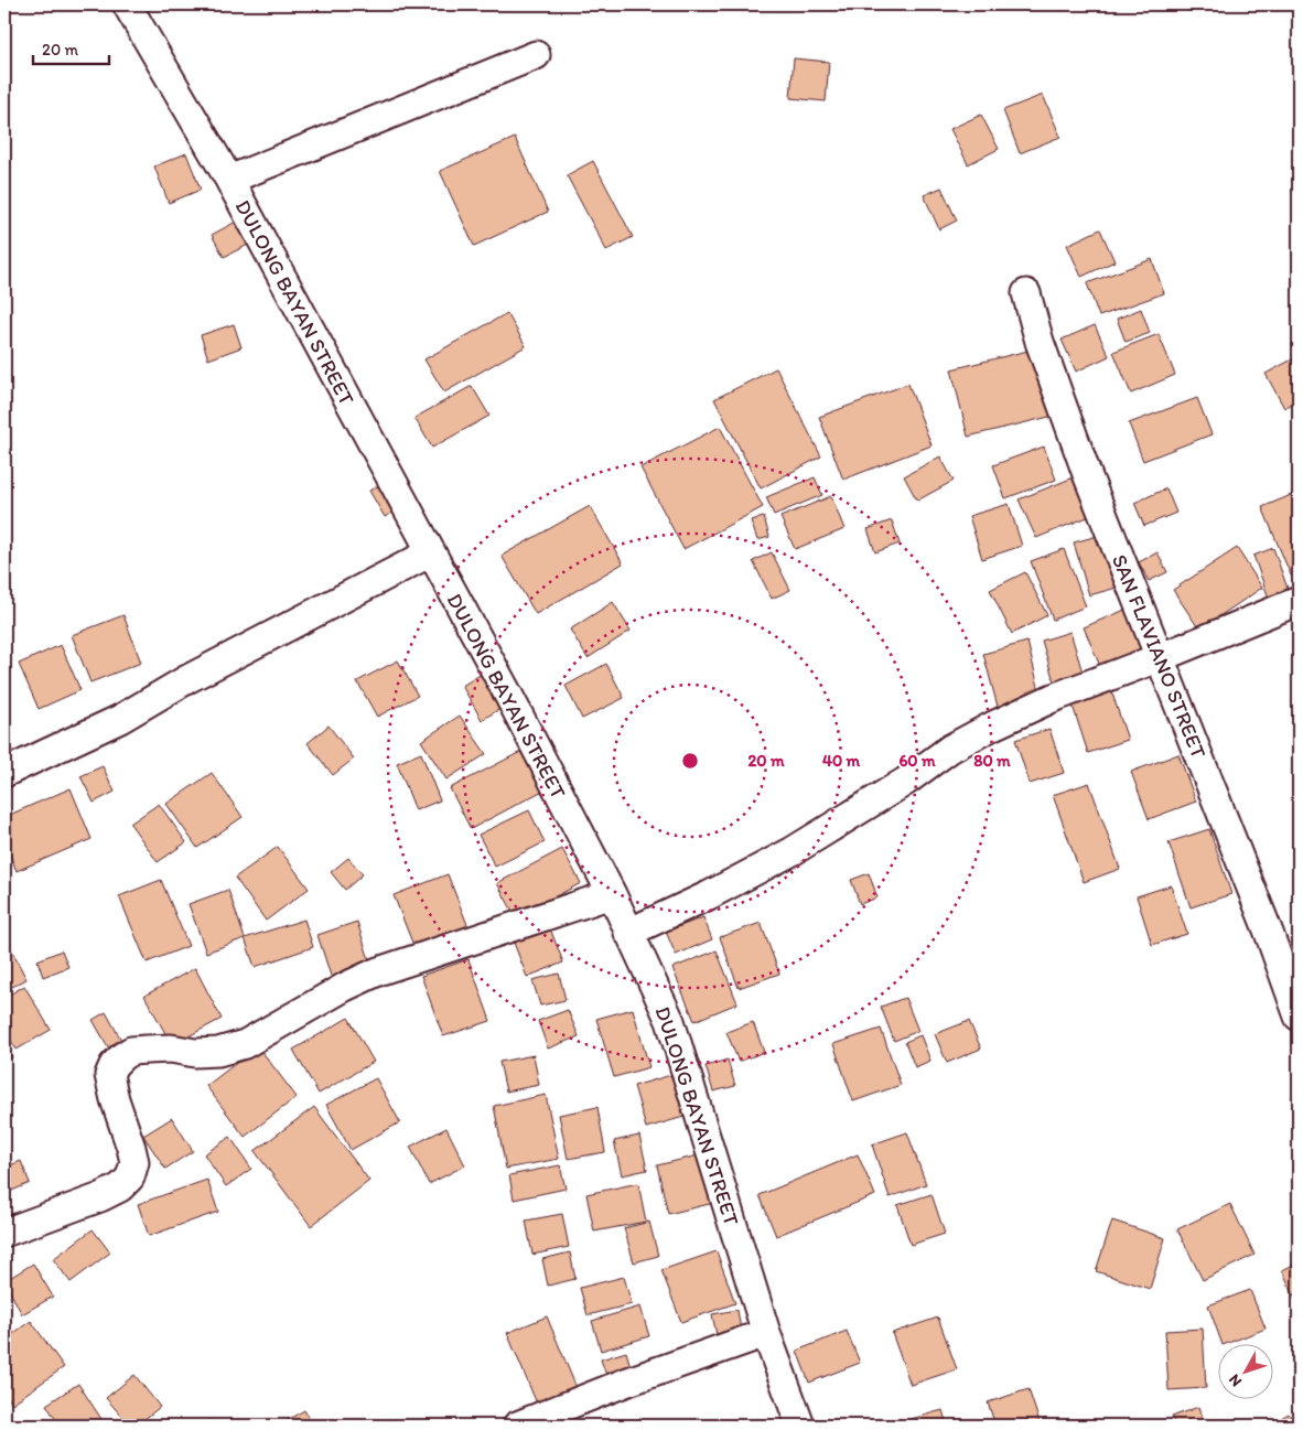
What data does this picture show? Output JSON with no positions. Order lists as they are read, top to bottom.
{
  "streets": {
    "street": ["DULONG BAYAN STREET", "SAN FLAVIANO STREET"]
  },
  "scale_bar": "20 m",
  "north": "bottom left",
  "rings": [
    "20 m",
    "40 m",
    "60 m",
    "80 m"
  ]
}
